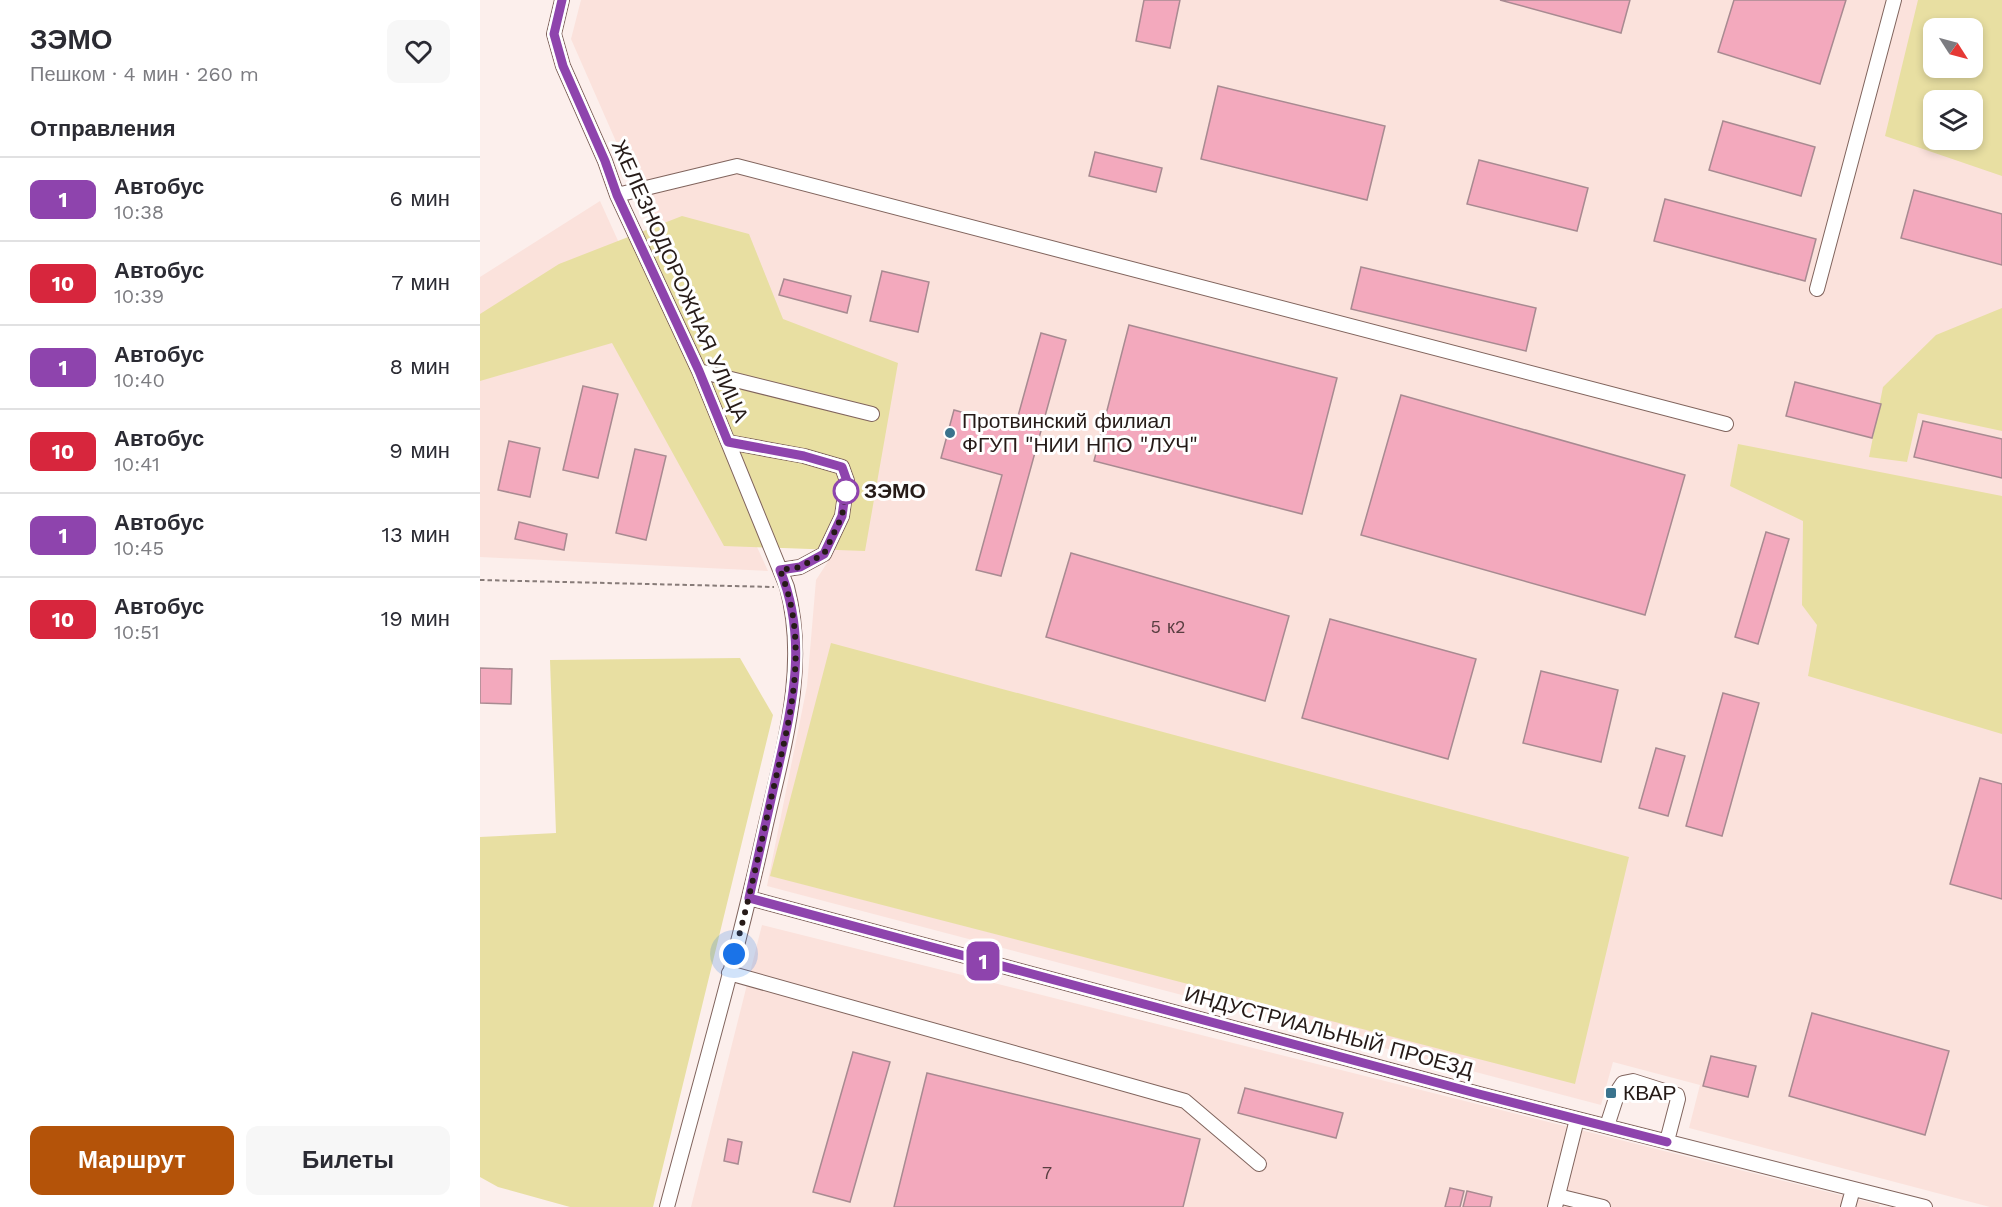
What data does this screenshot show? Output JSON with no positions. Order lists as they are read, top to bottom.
{
  "streets": {
    "street": ["ЖЕЛЕЗНОДОРОЖНАЯ УЛИЦА", "ИНДУСТРИАЛЬНЫЙ ПРОЕЗД"]
  },
  "crossings": [
    ["ЖЕЛЕЗНОДОРОЖНАЯ УЛИЦА", "ИНДУСТРИАЛЬНЫЙ ПРОЕЗД"]
  ],
  "places": {
    "other": ["Протвинский филиал ФГУП \"НИИ НПО \"ЛУЧ\"", "ЗЭМО"],
    "transit": ["КВАР"]
  },
  "lines": ["bus line 1"],
  "house_numbers": ["5 к2", "7"],
  "north": "bottom right",
  "page": {
    "heading": [
      ["ЗЭМО", "Пешком · 4 мин · 260 m"],
      "Отправления"
    ],
    "on_map": "1",
    "list": [
      {
        "mark": "1",
        "name": "Автобус",
        "note": "10:38",
        "value": "6 мин"
      },
      {
        "mark": "10",
        "name": "Автобус",
        "note": "10:39",
        "value": "7 мин"
      },
      {
        "mark": "1",
        "name": "Автобус",
        "note": "10:40",
        "value": "8 мин"
      },
      {
        "mark": "10",
        "name": "Автобус",
        "note": "10:41",
        "value": "9 мин"
      },
      {
        "mark": "1",
        "name": "Автобус",
        "note": "10:45",
        "value": "13 мин"
      },
      {
        "mark": "10",
        "name": "Автобус",
        "note": "10:51",
        "value": "19 мин"
      }
    ],
    "buttons": ["Маршрут", "Билеты"]
  }
}
